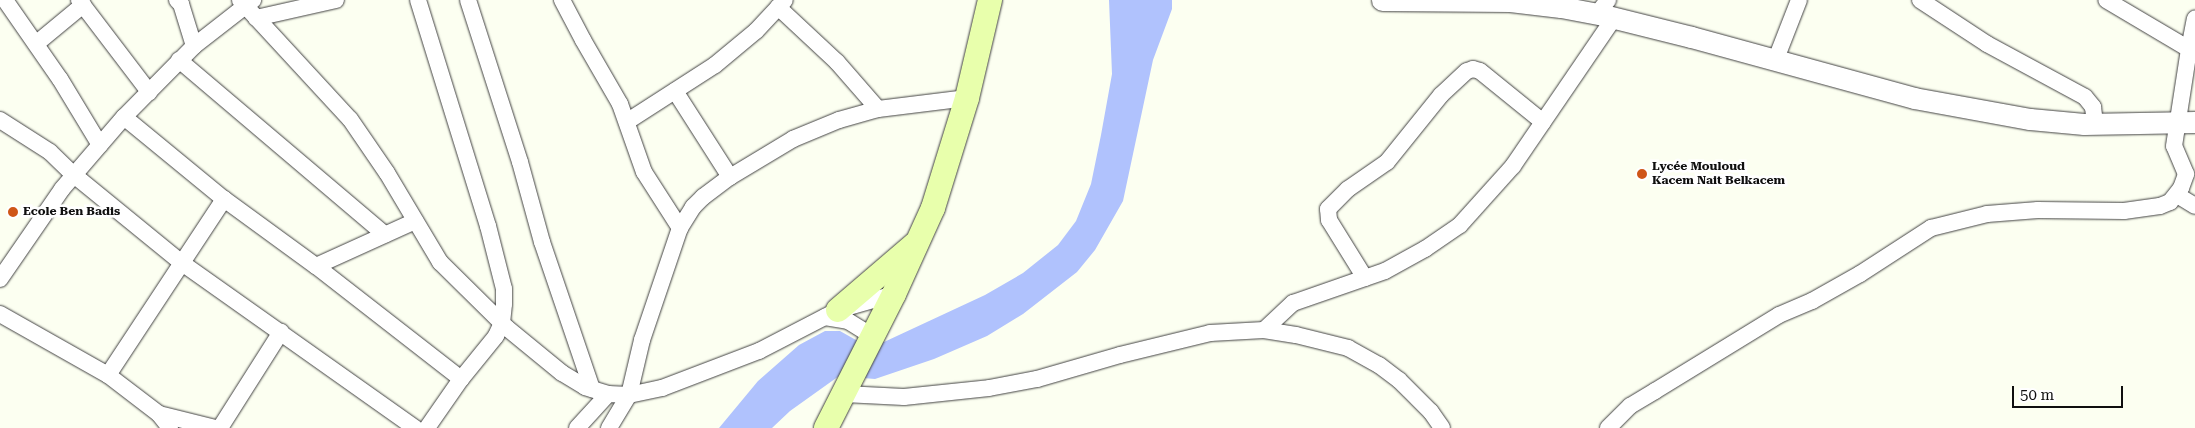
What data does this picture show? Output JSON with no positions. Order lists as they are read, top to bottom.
{
  "places": ["Lycée Mouloud Kacem Nait Belkacem", "Ecole Ben Badis"],
  "scale_bar": "50 m"
}
